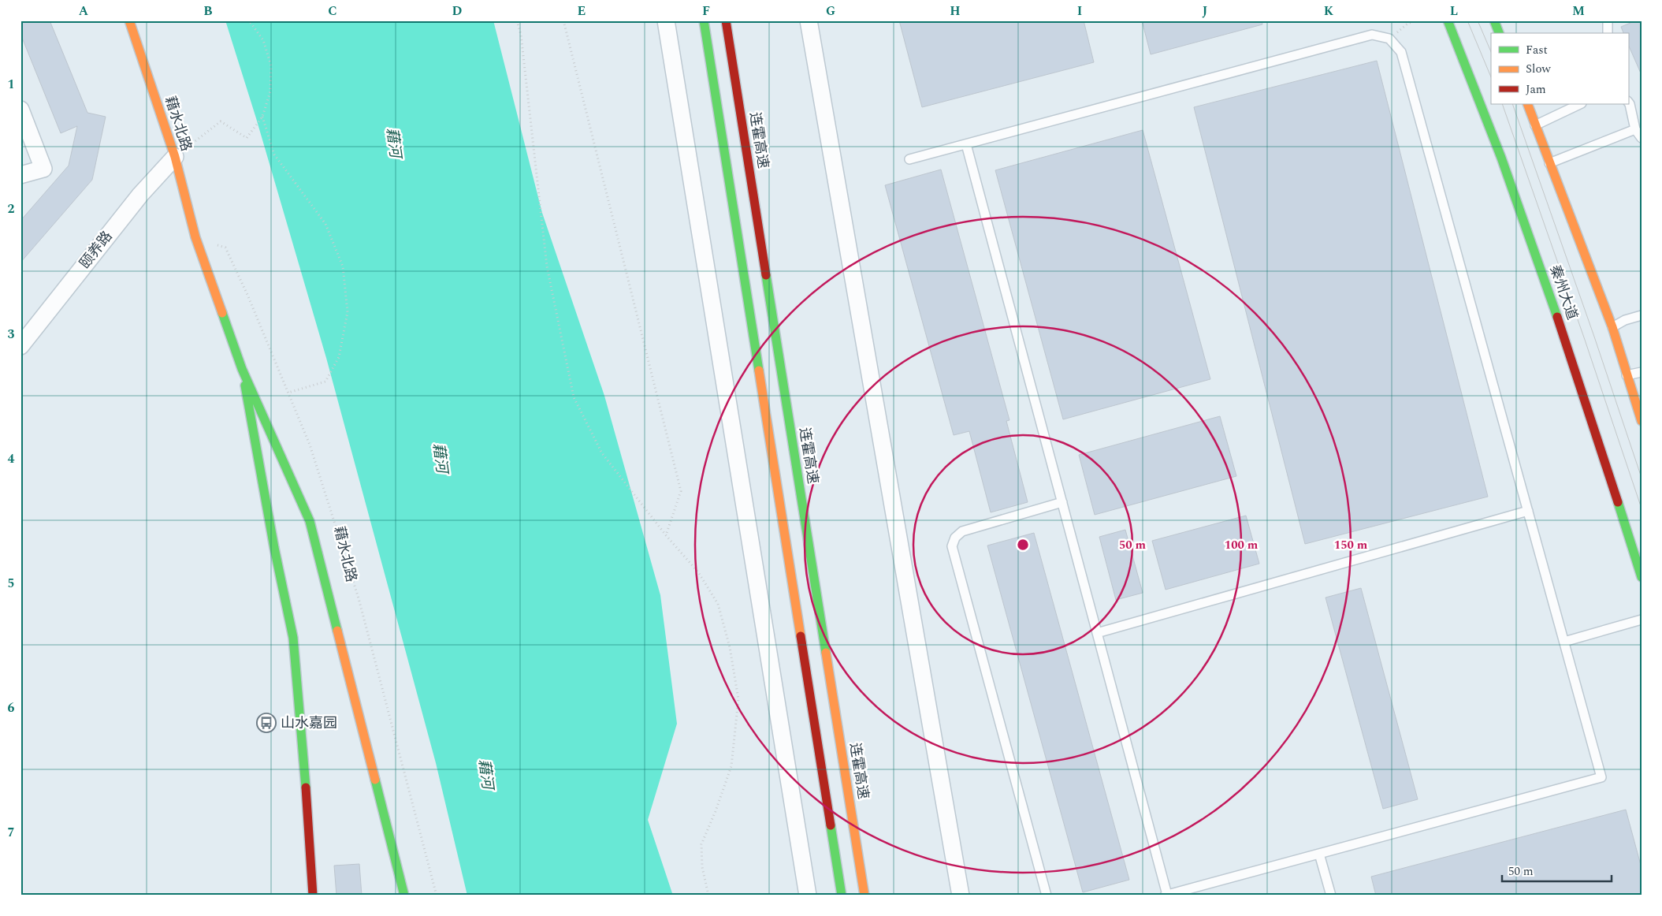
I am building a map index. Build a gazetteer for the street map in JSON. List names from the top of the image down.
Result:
{
  "streets": {
    "main road": ["藉水北路", "连霍高速", "秦州大道"],
    "street": ["颐养路"]
  },
  "crossings": [
    ["藉水北路", "颐养路"]
  ],
  "water": ["藉河"],
  "places": {
    "bus stop": ["山水嘉园"]
  },
  "legend": ["Fast", "Slow", "Jam"],
  "scale_bar": "50 m",
  "grid": {
    "columns": [
      "A",
      "B",
      "C",
      "D",
      "E",
      "F",
      "G",
      "H",
      "I",
      "J",
      "K",
      "L",
      "M"
    ],
    "rows": [
      "1",
      "2",
      "3",
      "4",
      "5",
      "6",
      "7"
    ]
  },
  "rings": ["50 m", "100 m", "150 m"]
}
